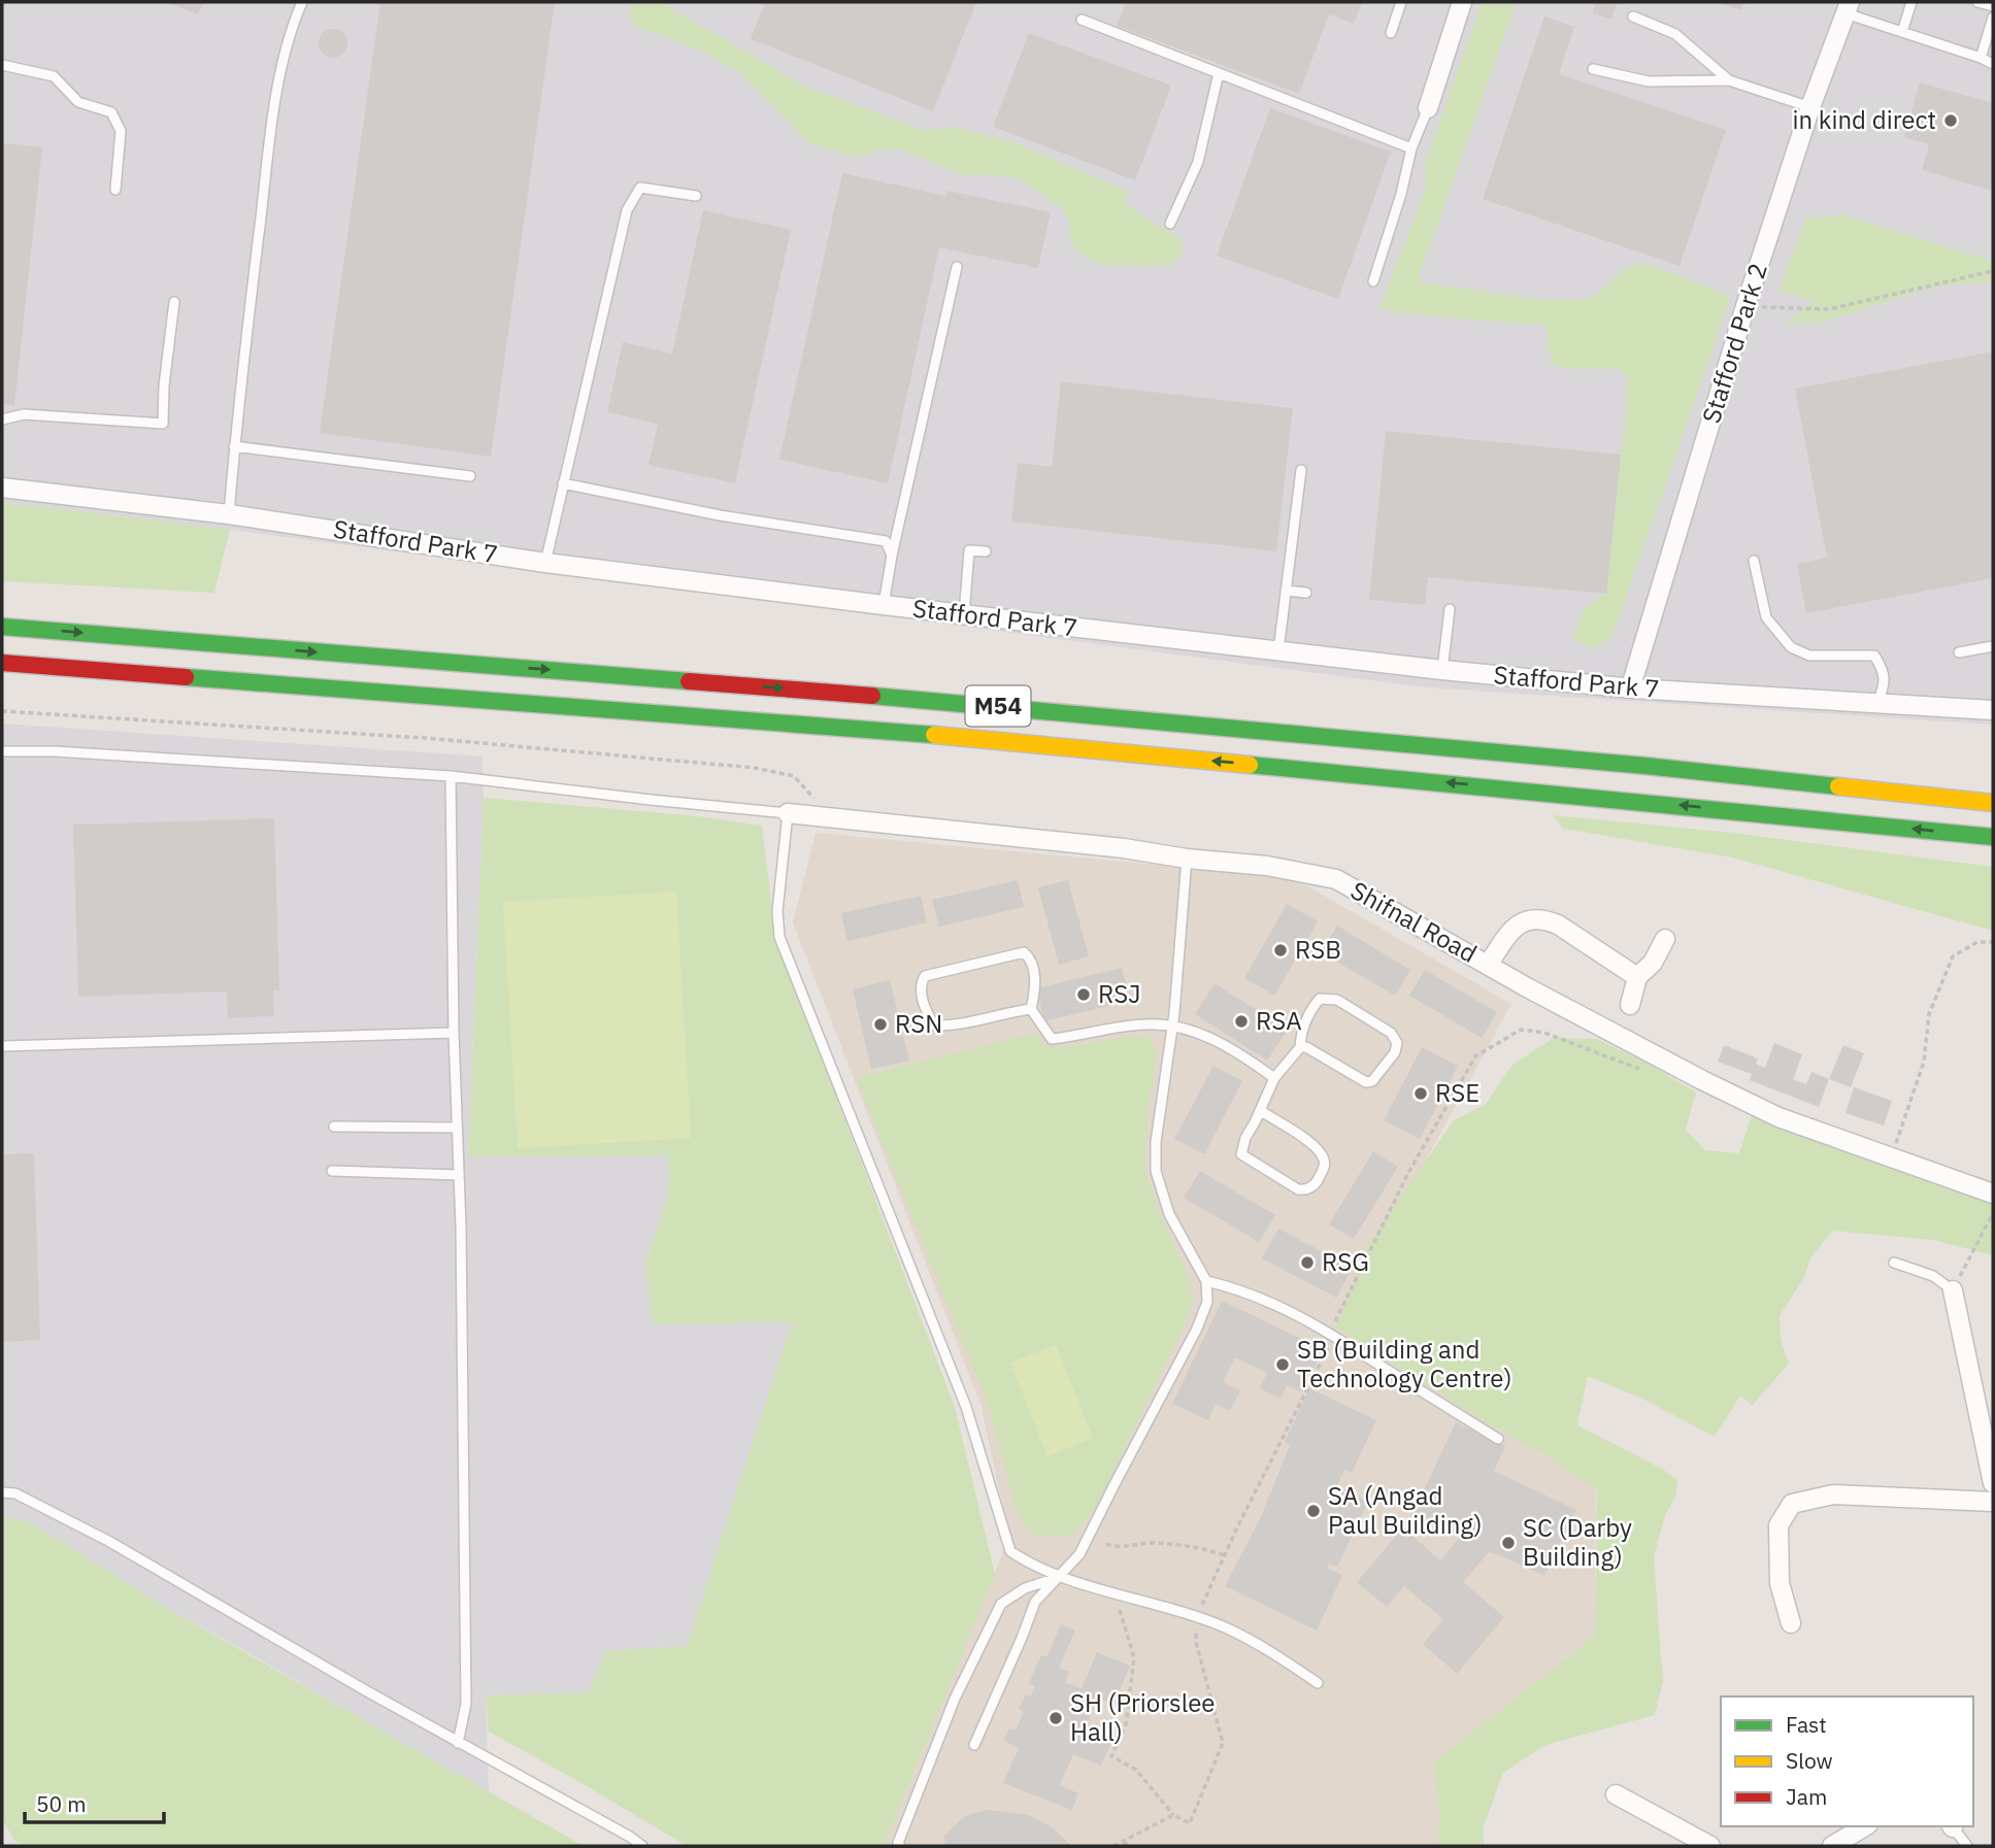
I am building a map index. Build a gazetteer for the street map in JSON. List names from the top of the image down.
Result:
{
  "streets": {
    "highway": ["M54"],
    "street": ["Stafford Park 2", "Stafford Park 7", "Shifnal Road"]
  },
  "crossings": [
    ["Stafford Park 2", "Stafford Park 7"]
  ],
  "places": [
    "in kind direct",
    "RSB",
    "RSJ",
    "RSA",
    "RSN",
    "RSE",
    "RSG",
    "SB (Building and Technology Centre)",
    "SA (Angad Paul Building)",
    "SC (Darby Building)",
    "SH (Priorslee Hall)"
  ],
  "legend": ["Fast", "Slow", "Jam"],
  "scale_bar": "50 m"
}
